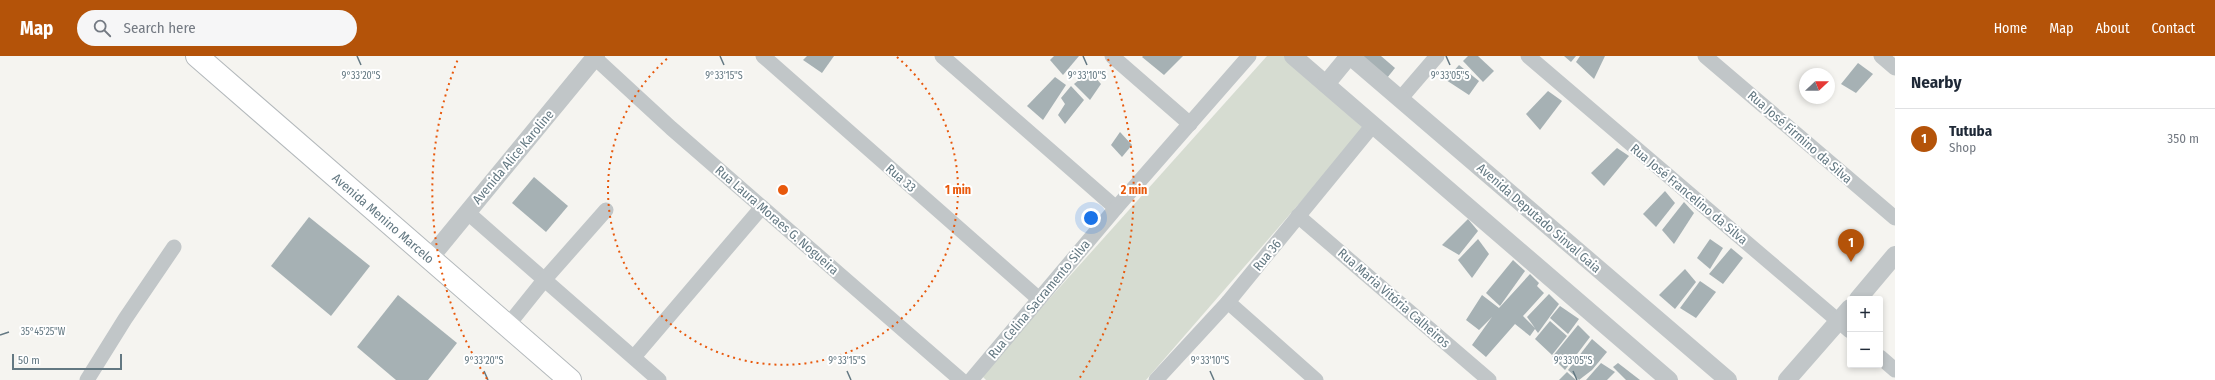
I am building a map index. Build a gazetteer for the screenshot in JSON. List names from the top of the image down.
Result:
{
  "streets": {
    "main road": ["Avenida Menino Marcelo"],
    "street": [
      "Rua José Firmino da Silva",
      "Avenida Alice Karoline",
      "Rua 33",
      "Rua José Francelino da Silva",
      "Avenida Deputado Sinval Gaia",
      "Rua Laura Moraes G. Nogueira",
      "Rua 36",
      "Rua Maria Vitória Calheiros",
      "Rua Celina Sacramento Silva"
    ]
  },
  "crossings": [
    ["Avenida Alice Karoline", "Avenida Menino Marcelo"],
    ["Avenida Alice Karoline", "Rua Laura Moraes G. Nogueira"],
    ["Rua 33", "Rua Celina Sacramento Silva"],
    ["Rua 36", "Rua Maria Vitória Calheiros"]
  ],
  "scale_bar": "50 m",
  "north": "right",
  "page": {
    "header": "Map",
    "search": "Search here",
    "nav": [
      "Home",
      "Map",
      "About",
      "Contact"
    ],
    "heading": "Nearby",
    "list": [
      {
        "mark": "1",
        "name": "Tutuba",
        "note": "Shop",
        "value": "350 m"
      }
    ],
    "pins": "1",
    "map_buttons": ["+", "−"],
    "scale": "50 m"
  },
  "coordinates": [
    "9°33'20\"S",
    "9°33'15\"S",
    "9°33'10\"S",
    "9°33'05\"S",
    "35°45'25\"W"
  ],
  "rings": ["1 min", "2 min"]
}
